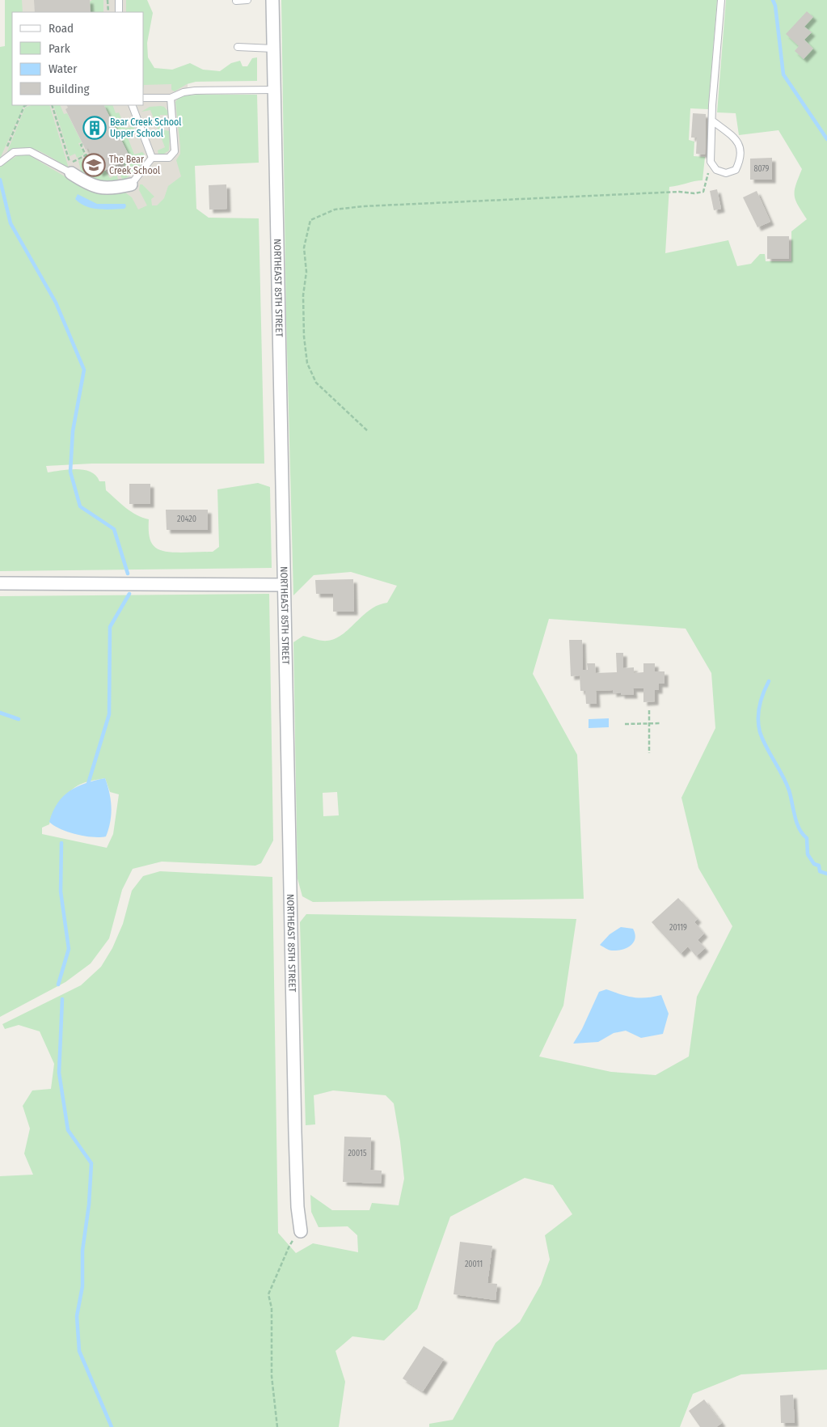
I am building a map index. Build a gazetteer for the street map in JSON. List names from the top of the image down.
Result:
{
  "streets": {
    "street": ["NORTHEAST 85TH STREET"]
  },
  "places": {
    "building": ["Bear Creek School Upper School"],
    "school or university": ["The Bear Creek School"]
  },
  "house_numbers": [
    "8079",
    "20420",
    "20119",
    "20015",
    "20011"
  ],
  "legend": [
    "Road",
    "Park",
    "Water",
    "Building"
  ]
}
